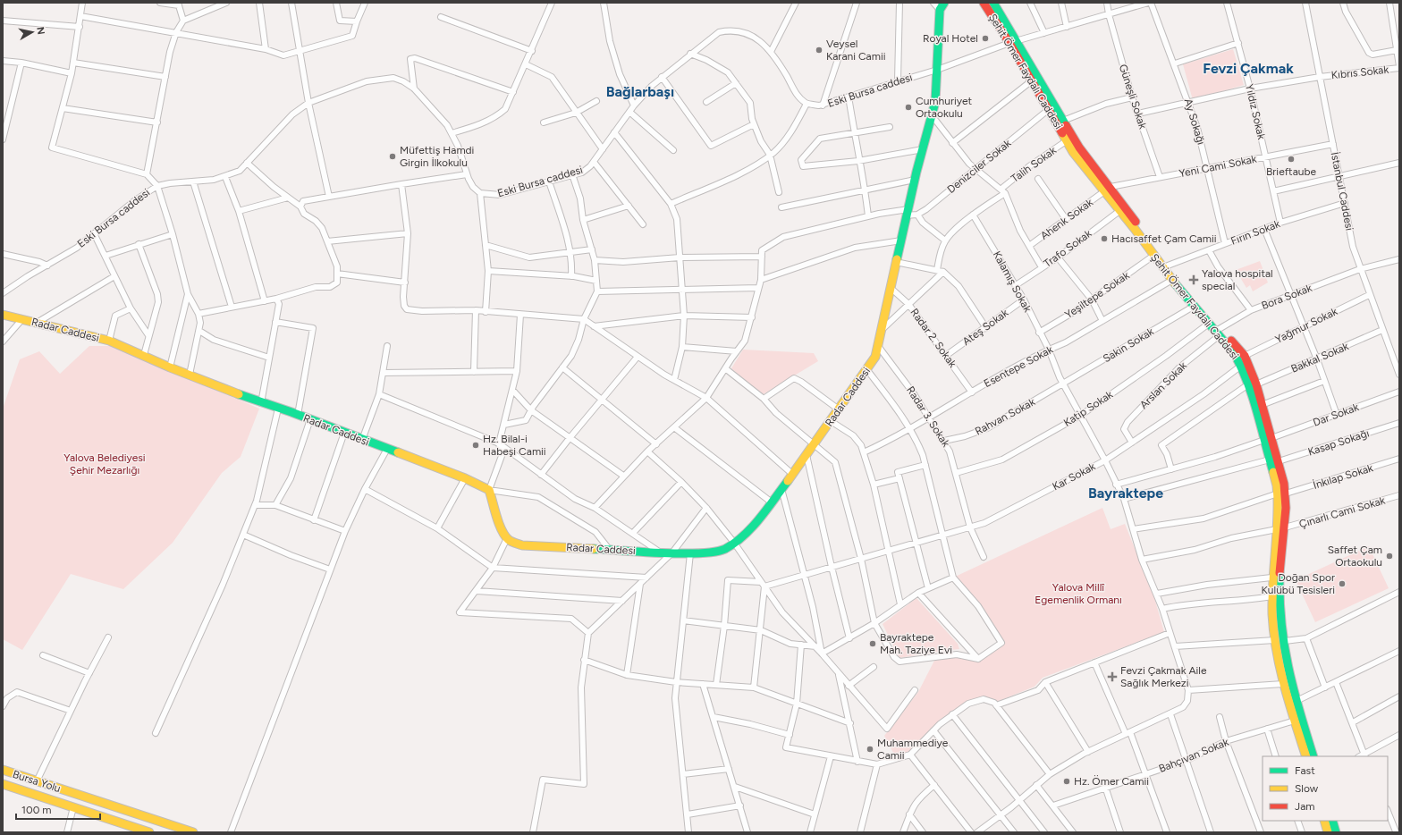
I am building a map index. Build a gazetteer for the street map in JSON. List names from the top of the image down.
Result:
{
  "streets": {
    "main road": ["Şehit Ömer Faydalı Caddesi", "Radar Caddesi", "Bursa Yolu"],
    "street": [
      "Kıbrıs Sokak",
      "Eski Bursa caddesi",
      "Güneşli Sokak",
      "Yıldız Sokak",
      "Ay Sokağı",
      "Talih Sokak",
      "Denizciler Sokak",
      "Yeni Cami Sokak",
      "İstanbul Caddesi",
      "Ahenk Sokak",
      "Fırın Sokak",
      "Trafo Sokak",
      "Kalamış Sokak",
      "Yeşiltepe Sokak",
      "Bora Sokak",
      "Yağmur Sokak",
      "Ateş Sokak",
      "Radar 2. Sokak",
      "Sakin Sokak",
      "Bakkal Sokak",
      "Esentepe Sokak",
      "Arslan Sokak",
      "Katip Sokak",
      "Dar Sokak",
      "Radar 3. Sokak",
      "Rahvan Sokak",
      "Kasap Sokağı",
      "Kar Sokak",
      "İnkılap Sokak",
      "Çınarlı Cami Sokak",
      "Bahçıvan Sokak"
    ]
  },
  "crossings": [
    ["Şehit Ömer Faydalı Caddesi", "Eski Bursa caddesi"],
    ["Şehit Ömer Faydalı Caddesi", "Talih Sokak"],
    ["Şehit Ömer Faydalı Caddesi", "Denizciler Sokak"],
    ["Şehit Ömer Faydalı Caddesi", "Yeni Cami Sokak"],
    ["Şehit Ömer Faydalı Caddesi", "Ahenk Sokak"],
    ["Şehit Ömer Faydalı Caddesi", "Fırın Sokak"],
    ["Şehit Ömer Faydalı Caddesi", "Trafo Sokak"],
    ["Şehit Ömer Faydalı Caddesi", "Yeşiltepe Sokak"],
    ["Şehit Ömer Faydalı Caddesi", "Bora Sokak"],
    ["Şehit Ömer Faydalı Caddesi", "Yağmur Sokak"],
    ["Şehit Ömer Faydalı Caddesi", "Sakin Sokak"],
    ["Şehit Ömer Faydalı Caddesi", "Bakkal Sokak"],
    ["Şehit Ömer Faydalı Caddesi", "Esentepe Sokak"],
    ["Şehit Ömer Faydalı Caddesi", "Arslan Sokak"],
    ["Şehit Ömer Faydalı Caddesi", "Katip Sokak"],
    ["Şehit Ömer Faydalı Caddesi", "Dar Sokak"],
    ["Şehit Ömer Faydalı Caddesi", "Kasap Sokağı"],
    ["Şehit Ömer Faydalı Caddesi", "Kar Sokak"],
    ["Şehit Ömer Faydalı Caddesi", "İnkılap Sokak"],
    ["Şehit Ömer Faydalı Caddesi", "Çınarlı Cami Sokak"],
    ["Şehit Ömer Faydalı Caddesi", "Bahçıvan Sokak"],
    ["Kıbrıs Sokak", "Güneşli Sokak"],
    ["Kıbrıs Sokak", "Yıldız Sokak"],
    ["Kıbrıs Sokak", "Ay Sokağı"],
    ["Kıbrıs Sokak", "İstanbul Caddesi"],
    ["Eski Bursa caddesi", "Güneşli Sokak"],
    ["Eski Bursa caddesi", "Ay Sokağı"],
    ["Eski Bursa caddesi", "Radar Caddesi"],
    ["Güneşli Sokak", "Yeni Cami Sokak"],
    ["Yıldız Sokak", "Yeni Cami Sokak"],
    ["Yıldız Sokak", "Fırın Sokak"],
    ["Ay Sokağı", "Yeni Cami Sokak"],
    ["Ay Sokağı", "Fırın Sokak"],
    ["Talih Sokak", "Kalamış Sokak"],
    ["Denizciler Sokak", "Radar Caddesi"],
    ["Yeni Cami Sokak", "İstanbul Caddesi"],
    ["Yeni Cami Sokak", "Ahenk Sokak"],
    ["İstanbul Caddesi", "Fırın Sokak"],
    ["İstanbul Caddesi", "Bora Sokak"],
    ["İstanbul Caddesi", "Yağmur Sokak"],
    ["İstanbul Caddesi", "Bakkal Sokak"],
    ["Trafo Sokak", "Kalamış Sokak"],
    ["Kalamış Sokak", "Yeşiltepe Sokak"],
    ["Kalamış Sokak", "Ateş Sokak"],
    ["Kalamış Sokak", "Sakin Sokak"],
    ["Kalamış Sokak", "Esentepe Sokak"],
    ["Kalamış Sokak", "Katip Sokak"],
    ["Kalamış Sokak", "Dar Sokak"],
    ["Kalamış Sokak", "Rahvan Sokak"],
    ["Kalamış Sokak", "Kar Sokak"],
    ["Kalamış Sokak", "İnkılap Sokak"],
    ["Kalamış Sokak", "Çınarlı Cami Sokak"],
    ["Bora Sokak", "Arslan Sokak"],
    ["Ateş Sokak", "Radar 2. Sokak"],
    ["Radar Caddesi", "Radar 2. Sokak"],
    ["Radar Caddesi", "Radar 3. Sokak"],
    ["Radar 2. Sokak", "Esentepe Sokak"],
    ["Sakin Sokak", "Rahvan Sokak"],
    ["Bakkal Sokak", "Dar Sokak"],
    ["Esentepe Sokak", "Radar 3. Sokak"],
    ["Arslan Sokak", "Kar Sokak"],
    ["Katip Sokak", "Radar 3. Sokak"],
    ["Radar 3. Sokak", "Rahvan Sokak"],
    ["Radar 3. Sokak", "Kar Sokak"]
  ],
  "districts": ["Fevzi Çakmak", "Bağlarbaşı", "Bayraktepe"],
  "parks": ["Yalova Belediyesi Şehir Mezarlığı", "Yalova Millî Egemenlik Ormanı"],
  "places": {
    "other": [
      "Royal Hotel",
      "Veysel Karani Camii",
      "Cumhuriyet Ortaokulu",
      "Müfettiş Hamdi Girgin İlkokulu",
      "Brieftaube",
      "Hacısaffet Çam Camii",
      "Hz. Bilal-i Habeşi Camii",
      "Saffet Çam Ortaokulu",
      "Doğan Spor Kulübü Tesisleri",
      "Bayraktepe Mah. Taziye Evi",
      "Muhammediye Camii",
      "Hz. Ömer Camii"
    ],
    "health": ["Yalova hospital special", "Fevzi Çakmak Aile Sağlık Merkezi"]
  },
  "legend": ["Fast", "Slow", "Jam"],
  "scale_bar": "100 m",
  "north": "right"
}
